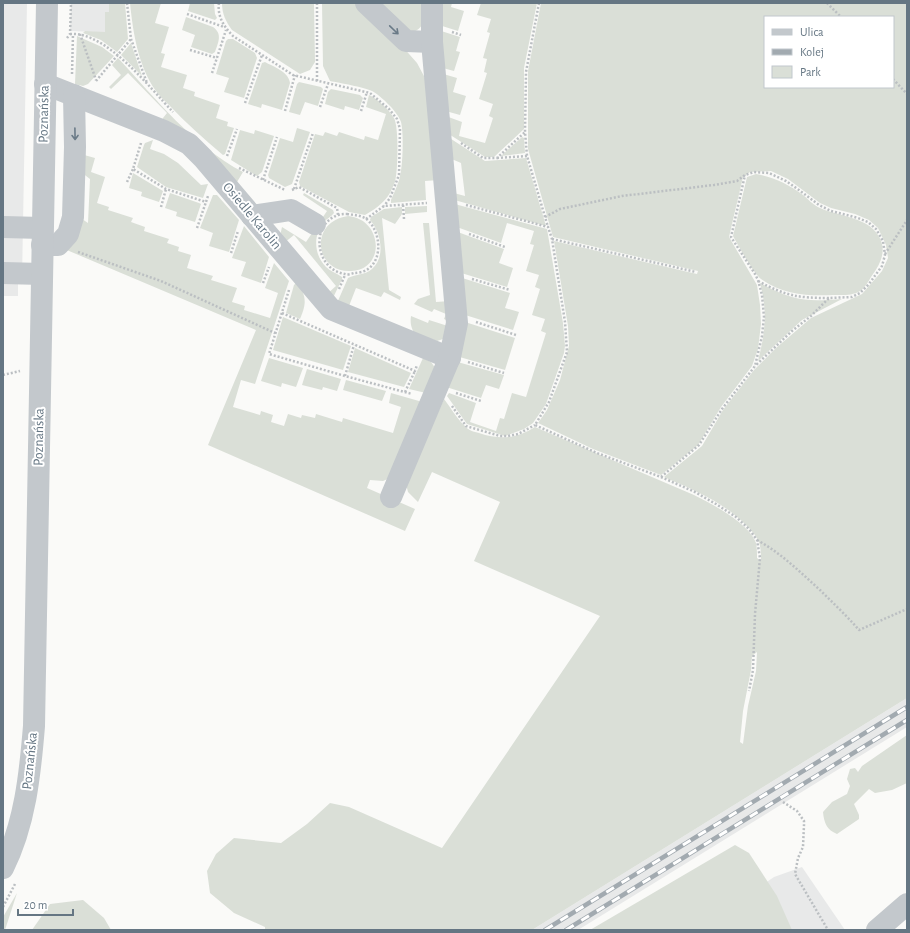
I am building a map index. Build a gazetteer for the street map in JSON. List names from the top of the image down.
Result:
{
  "streets": {
    "street": ["Poznańska", "Osiedle Karolin"]
  },
  "crossings": [
    ["Poznańska", "Osiedle Karolin"]
  ],
  "legend": ["Ulica", "Kolej", "Park"],
  "scale_bar": "20 m"
}
